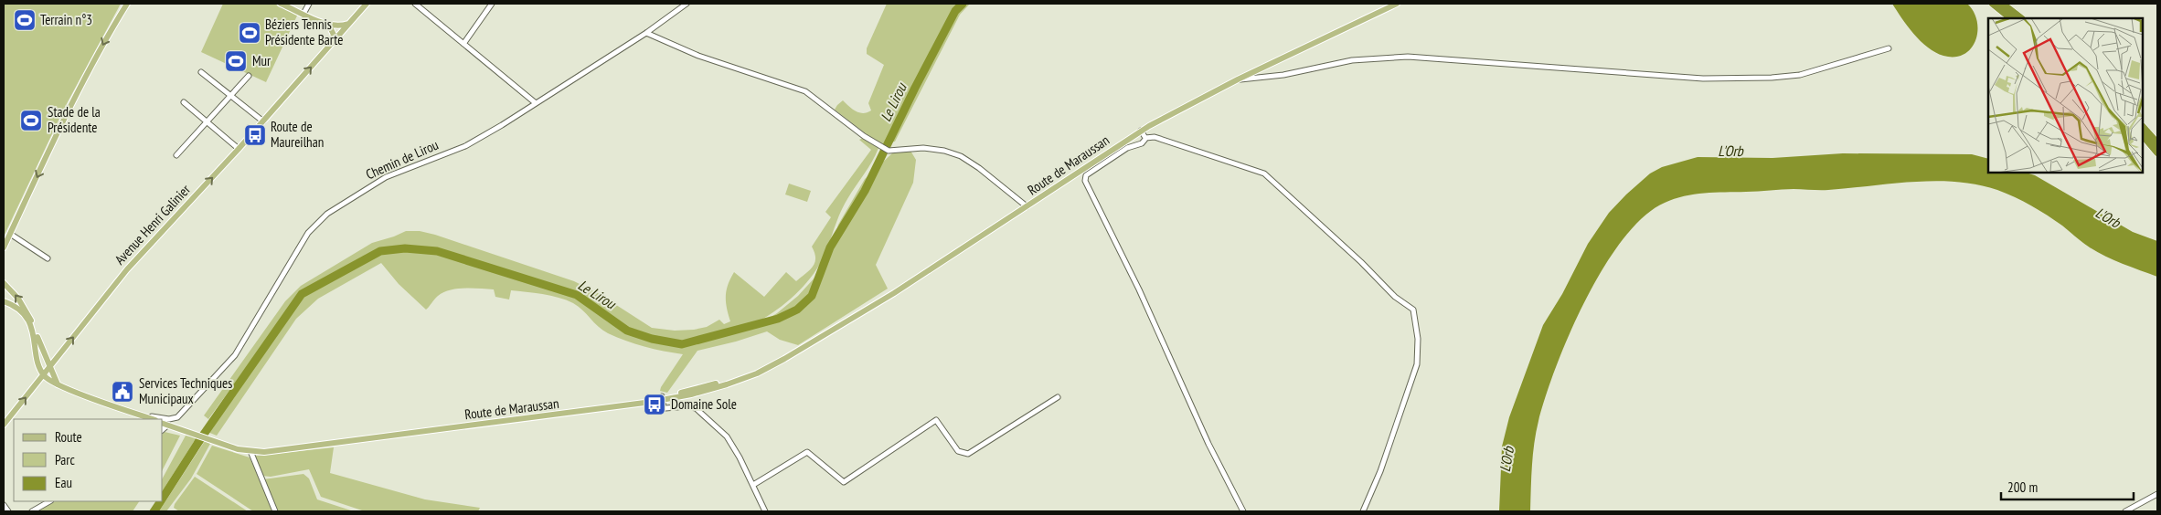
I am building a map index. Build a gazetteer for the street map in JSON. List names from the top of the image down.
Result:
{
  "streets": {
    "main road": ["Route de Maraussan", "Avenue Henri Galinier"],
    "street": ["Chemin de Lirou"]
  },
  "one_way": ["Avenue Henri Galinier"],
  "water": ["Le Lirou", "L'Orb"],
  "places": {
    "sports": [
      "Terrain n°3",
      "Béziers Tennis Présidente Barte",
      "Mur",
      "Stade de la Présidente"
    ],
    "bus stop": ["Route de Maureilhan", "Domaine Sole"],
    "public building": ["Services Techniques Municipaux"]
  },
  "legend": ["Route", "Parc", "Eau"],
  "scale_bar": "200 m"
}
